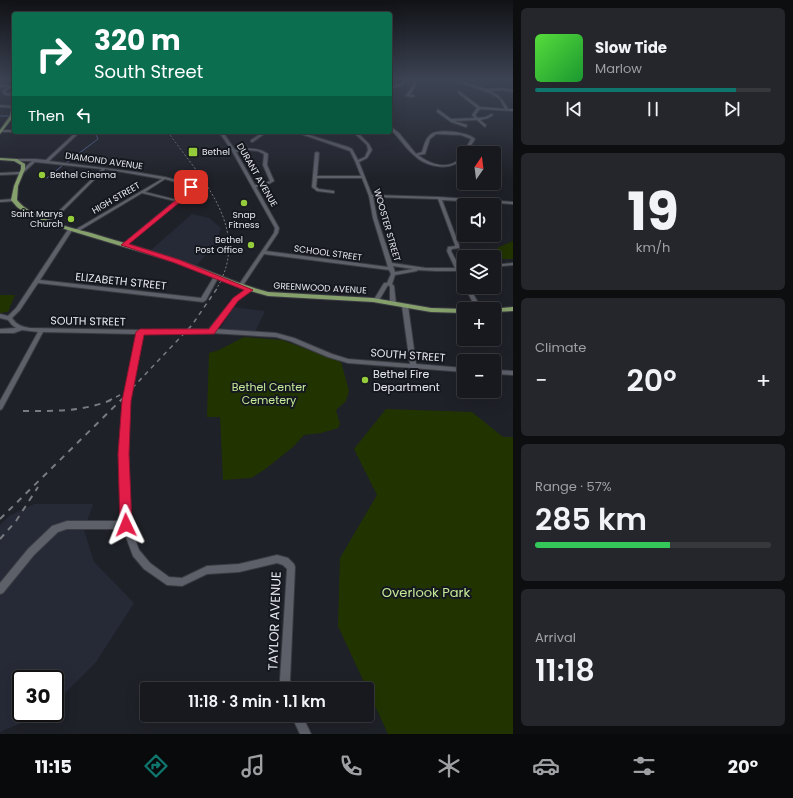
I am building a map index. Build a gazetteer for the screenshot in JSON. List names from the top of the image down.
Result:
{
  "streets": {
    "main road": ["GREENWOOD AVENUE"],
    "street": [
      "DIAMOND AVENUE",
      "DURANT AVENUE",
      "HIGH STREET",
      "WOOSTER STREET",
      "SCHOOL STREET",
      "ELIZABETH STREET",
      "SOUTH STREET",
      "TAYLOR AVENUE"
    ]
  },
  "crossings": [
    ["DIAMOND AVENUE", "HIGH STREET"],
    ["DURANT AVENUE", "SCHOOL STREET"],
    ["HIGH STREET", "GREENWOOD AVENUE"],
    ["WOOSTER STREET", "SCHOOL STREET"],
    ["ELIZABETH STREET", "GREENWOOD AVENUE"],
    ["SOUTH STREET", "TAYLOR AVENUE"]
  ],
  "parks": ["Bethel Center Cemetery", "Overlook Park"],
  "places": {
    "transit": ["Bethel"],
    "other": [
      "Bethel Cinema",
      "Snap Fitness",
      "Saint Marys Church",
      "Bethel Post Office",
      "Bethel Fire Department"
    ]
  },
  "north": "top",
  "page": {
    "turn": ["320 m", "South Street"],
    "song": ["Slow Tide", "Marlow"],
    "then": "Then",
    "map_buttons": ["+", "−"],
    "tile": [
      ["19", "km/h"],
      "Climate",
      ["Range · 57%", "285 km"],
      ["Arrival", "11:18"]
    ],
    "heat": ["−", "20°", "+"],
    "limit": "30",
    "trip": "11:18 · 3 min · 1.1 km",
    "tabs": ["11:15", "20°"]
  }
}
